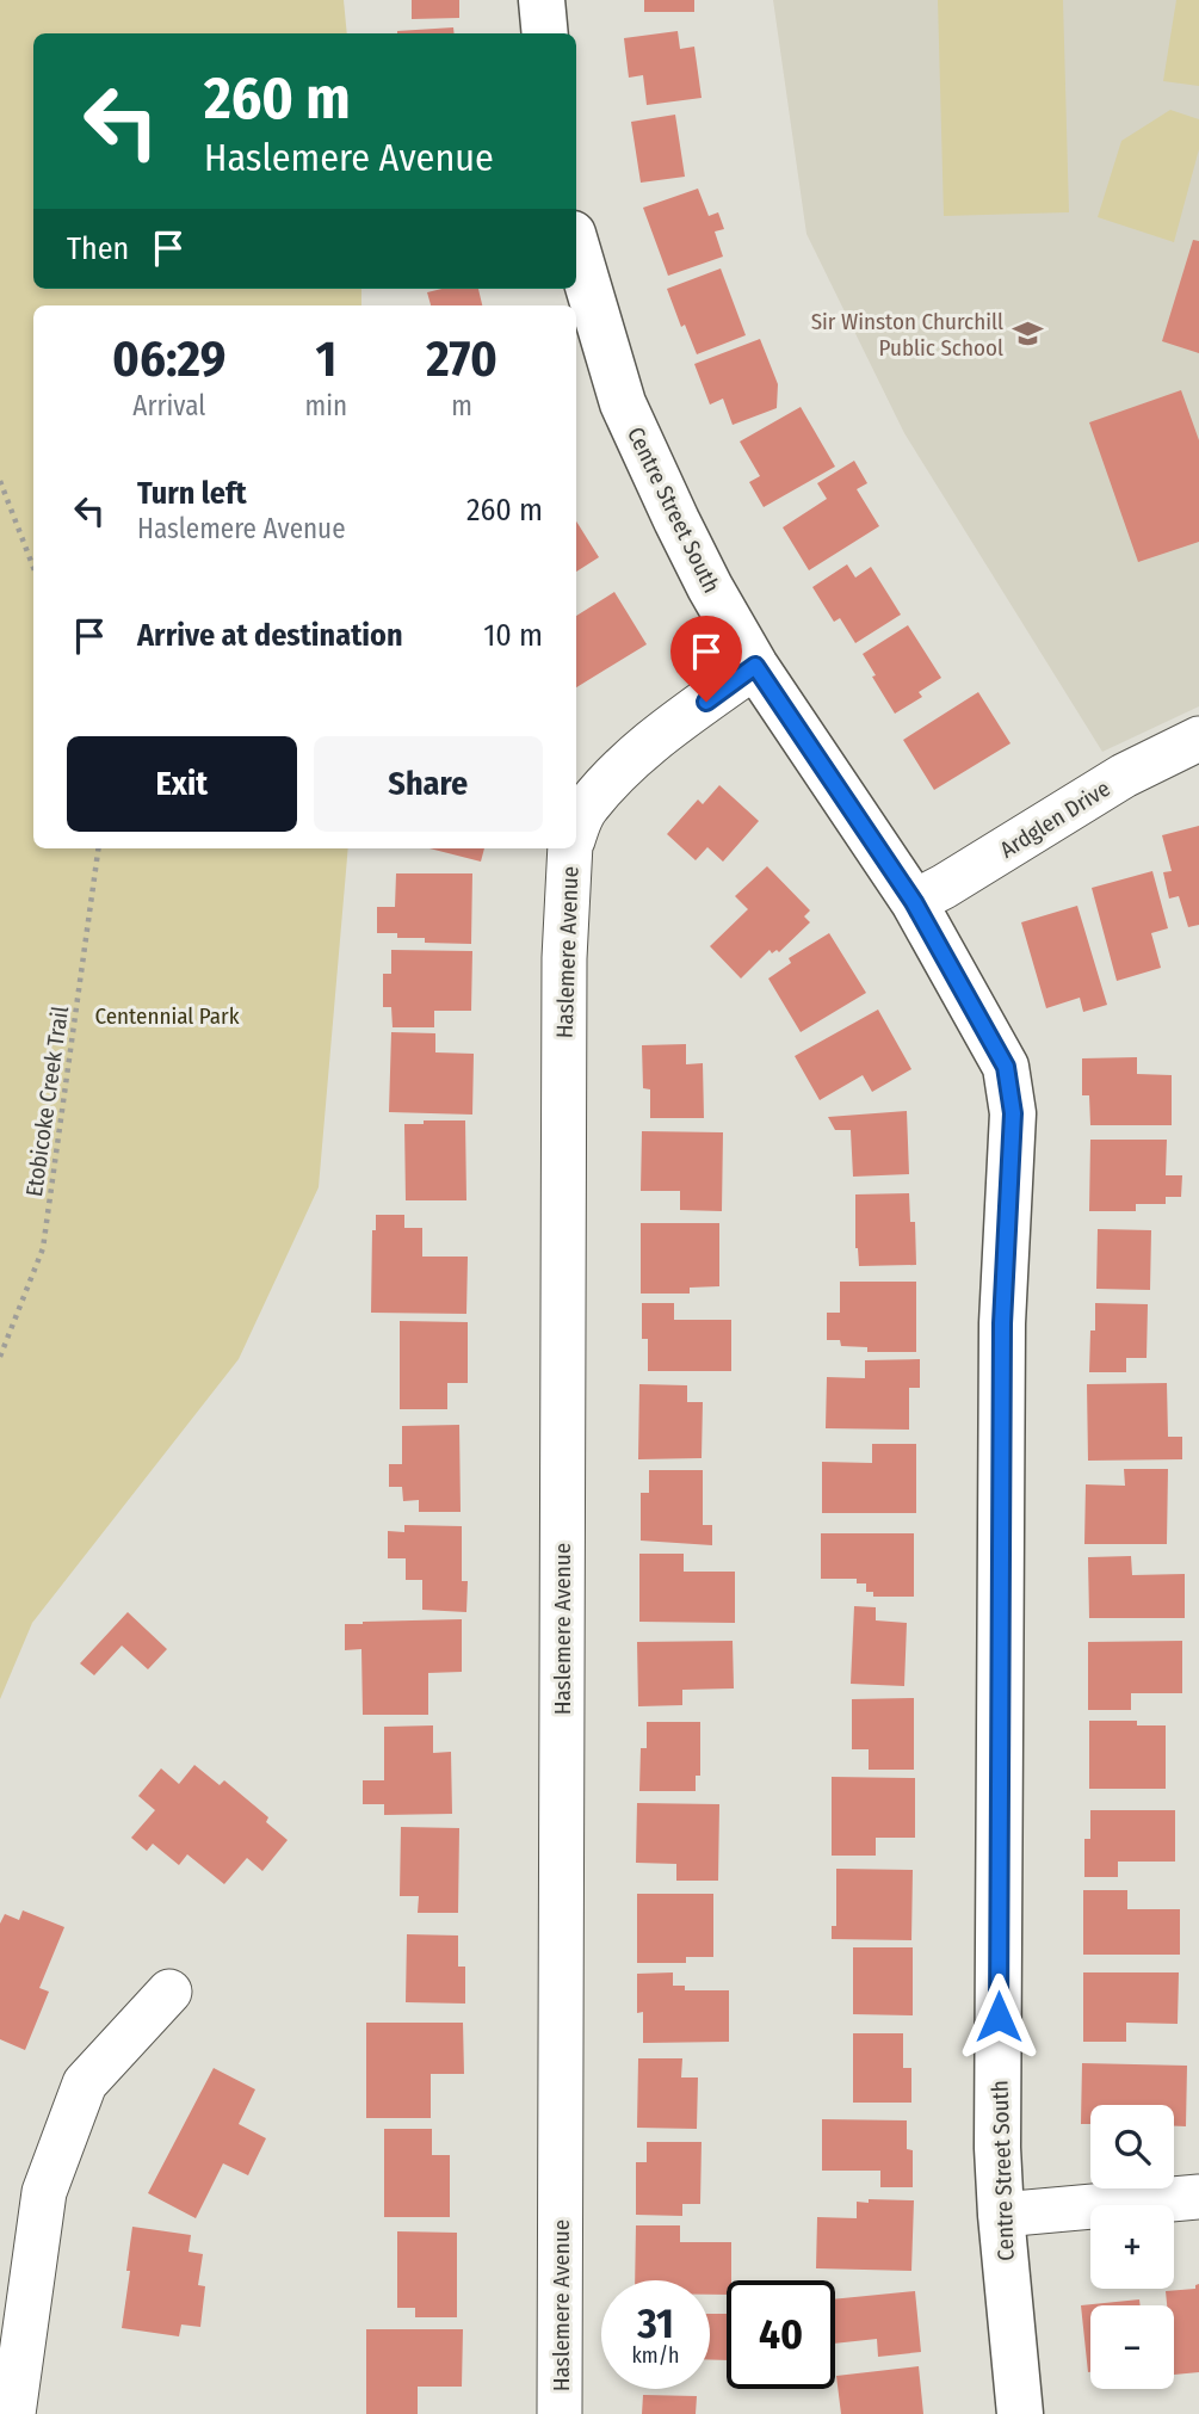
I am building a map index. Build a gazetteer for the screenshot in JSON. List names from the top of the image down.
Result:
{
  "streets": {
    "street": ["Centre Street South", "Ardglen Drive", "Haslemere Avenue"],
    "path": ["Etobicoke Creek Trail"]
  },
  "crossings": [
    ["Centre Street South", "Ardglen Drive"],
    ["Centre Street South", "Haslemere Avenue"]
  ],
  "parks": ["Centennial Park"],
  "places": {
    "school or university": ["Sir Winston Churchill Public School"]
  },
  "page": {
    "turn": ["260 m", "Haslemere Avenue"],
    "then": "Then",
    "eta": [
      "06:29",
      "Arrival",
      "1",
      "min",
      "270",
      "m"
    ],
    "list": [
      {
        "name": "Turn left",
        "note": "Haslemere Avenue",
        "value": "260 m"
      },
      {
        "name": "Arrive at destination",
        "value": "10 m"
      }
    ],
    "buttons": ["Exit", "Share"],
    "map_buttons": ["+", "−"],
    "speed": "31 km/h",
    "limit": "40"
  }
}
